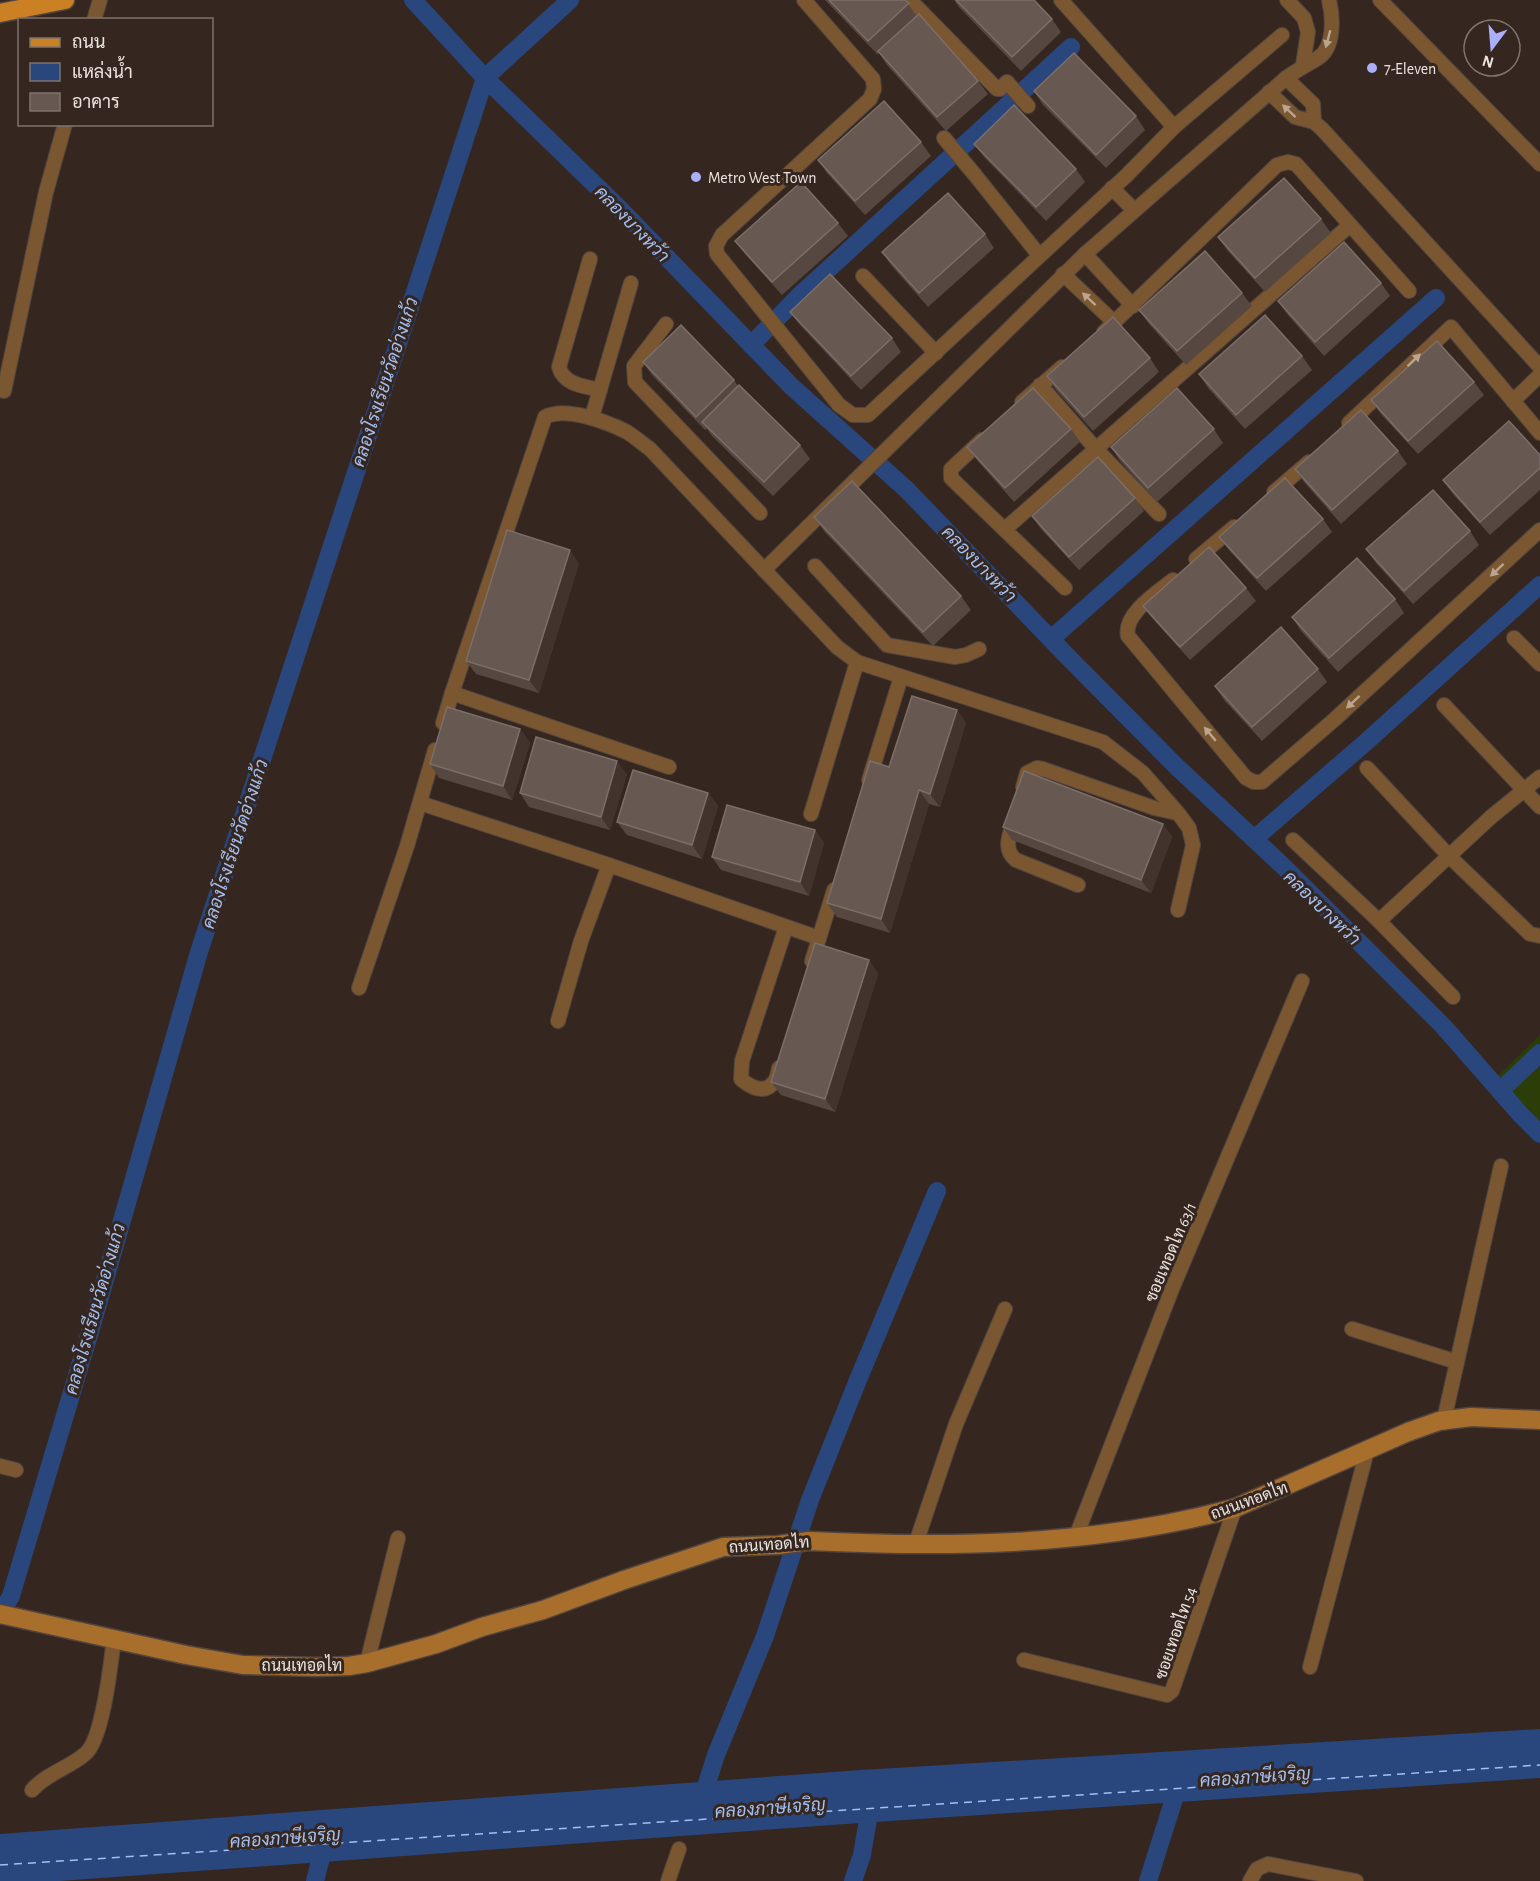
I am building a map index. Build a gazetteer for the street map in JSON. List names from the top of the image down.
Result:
{
  "streets": {
    "main road": ["ถนนเทอดไท"],
    "street": ["ซอยเทอดไท 63/1", "ซอยเทอดไท 54"]
  },
  "crossings": [
    ["ซอยเทอดไท 63/1", "ถนนเทอดไท"],
    ["ถนนเทอดไท", "ซอยเทอดไท 54"]
  ],
  "water": ["คลองบางหว้า", "คลองโรงเรียนวัดอ่างแก้ว", "คลองภาษีเจริญ"],
  "places": ["7-Eleven", "Metro West Town"],
  "legend": ["ถนน", "แหล่งน้ำ", "อาคาร"],
  "north": "bottom"
}
